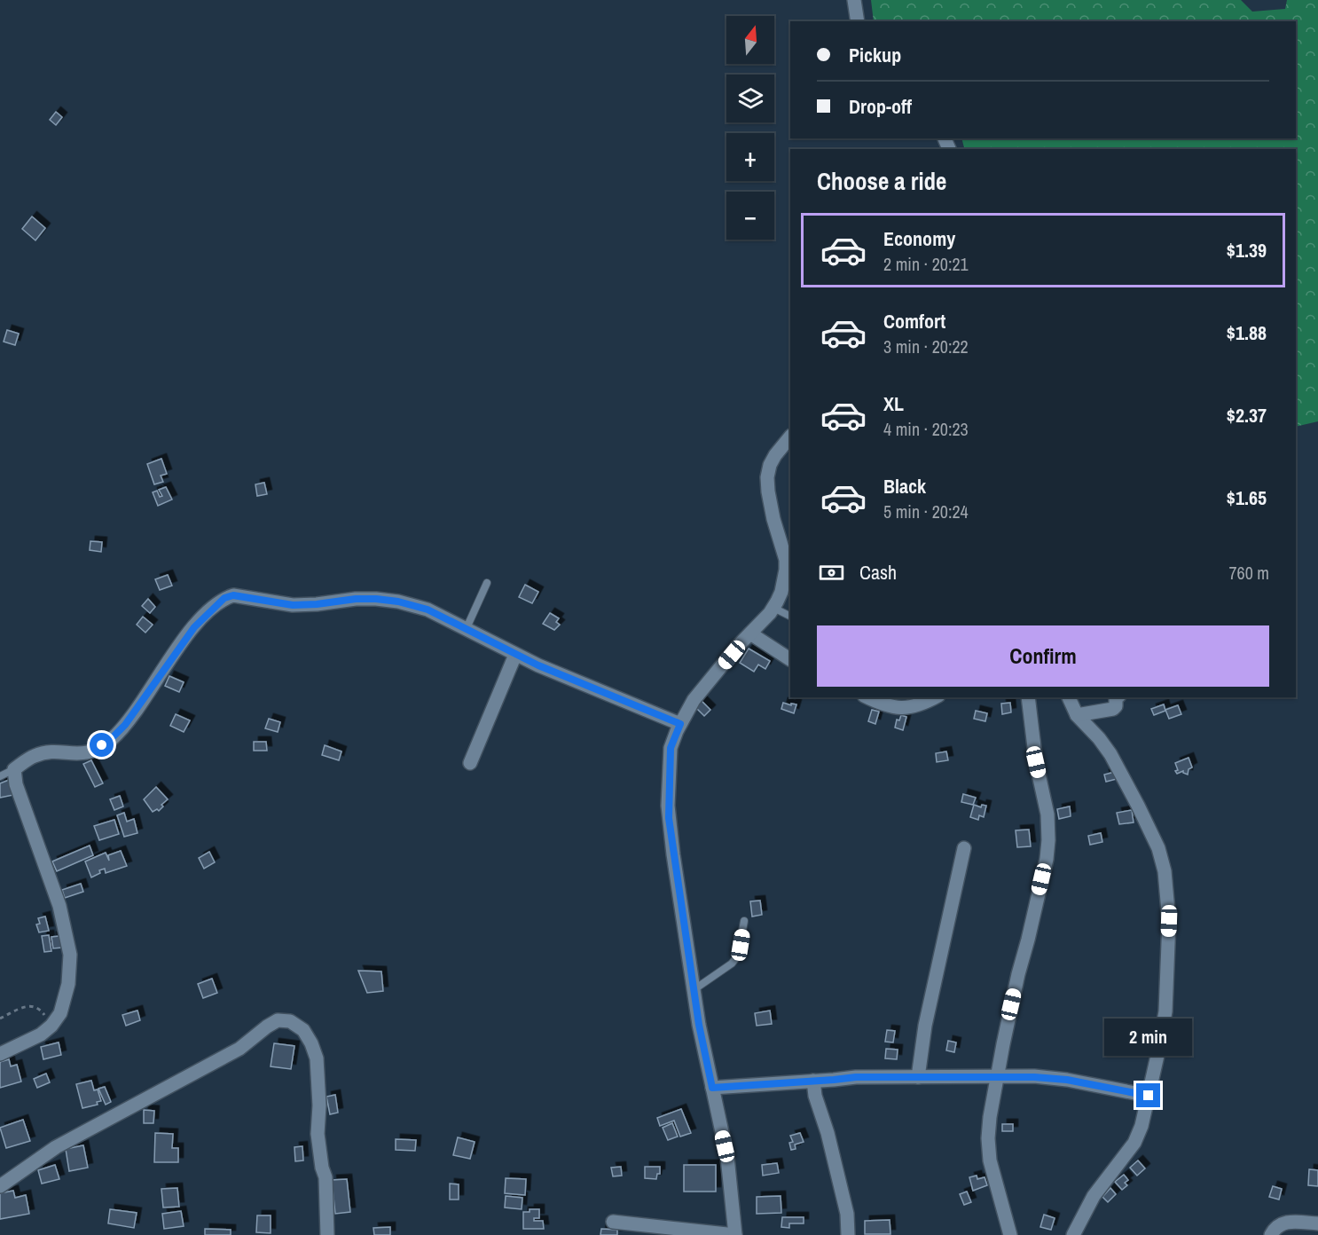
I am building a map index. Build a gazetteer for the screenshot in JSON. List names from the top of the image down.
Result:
{
  "north": "top",
  "page": {
    "map_buttons": ["+", "−"],
    "banner": ["Pickup", "Drop-off"],
    "heading": "Choose a ride",
    "list": [
      {
        "name": "Economy",
        "note": "2 min · 20:21",
        "value": "$1.39"
      },
      {
        "name": "Comfort",
        "note": "3 min · 20:22",
        "value": "$1.88"
      },
      {
        "name": "XL",
        "note": "4 min · 20:23",
        "value": "$2.37"
      },
      {
        "name": "Black",
        "note": "5 min · 20:24",
        "value": "$1.65"
      }
    ],
    "pay": ["Cash", "760 m"],
    "buttons": "Confirm",
    "bubble": "2 min"
  }
}
